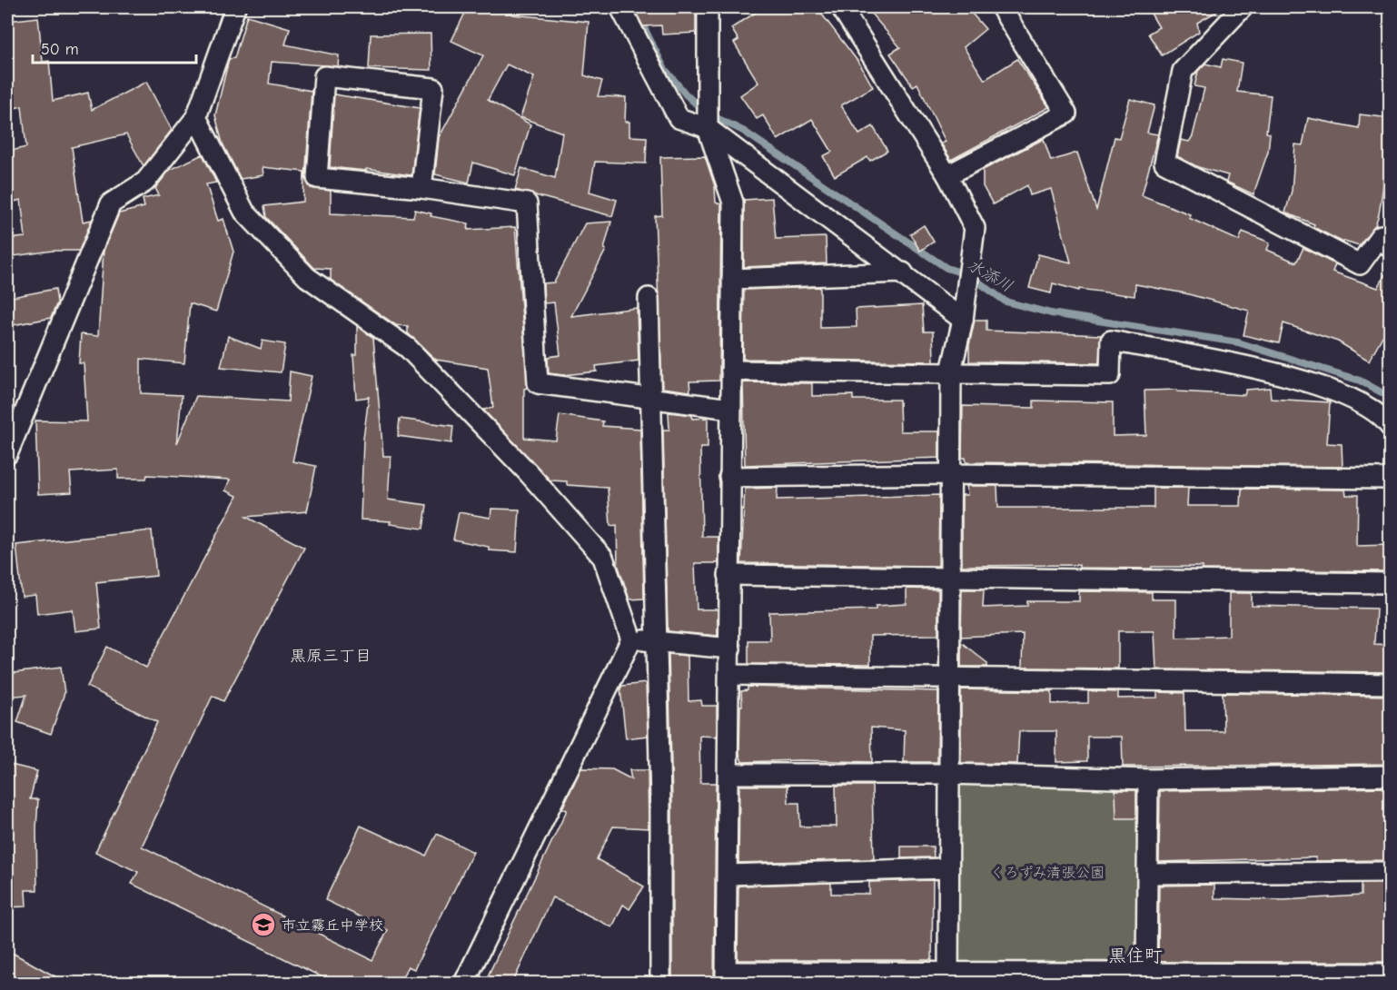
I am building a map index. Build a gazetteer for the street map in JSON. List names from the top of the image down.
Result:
{
  "districts": ["黒原三丁目", "黒住町"],
  "water": ["水添川"],
  "parks": ["くろずみ清張公園"],
  "places": {
    "school or university": ["市立霧丘中学校"]
  },
  "scale_bar": "50 m"
}
